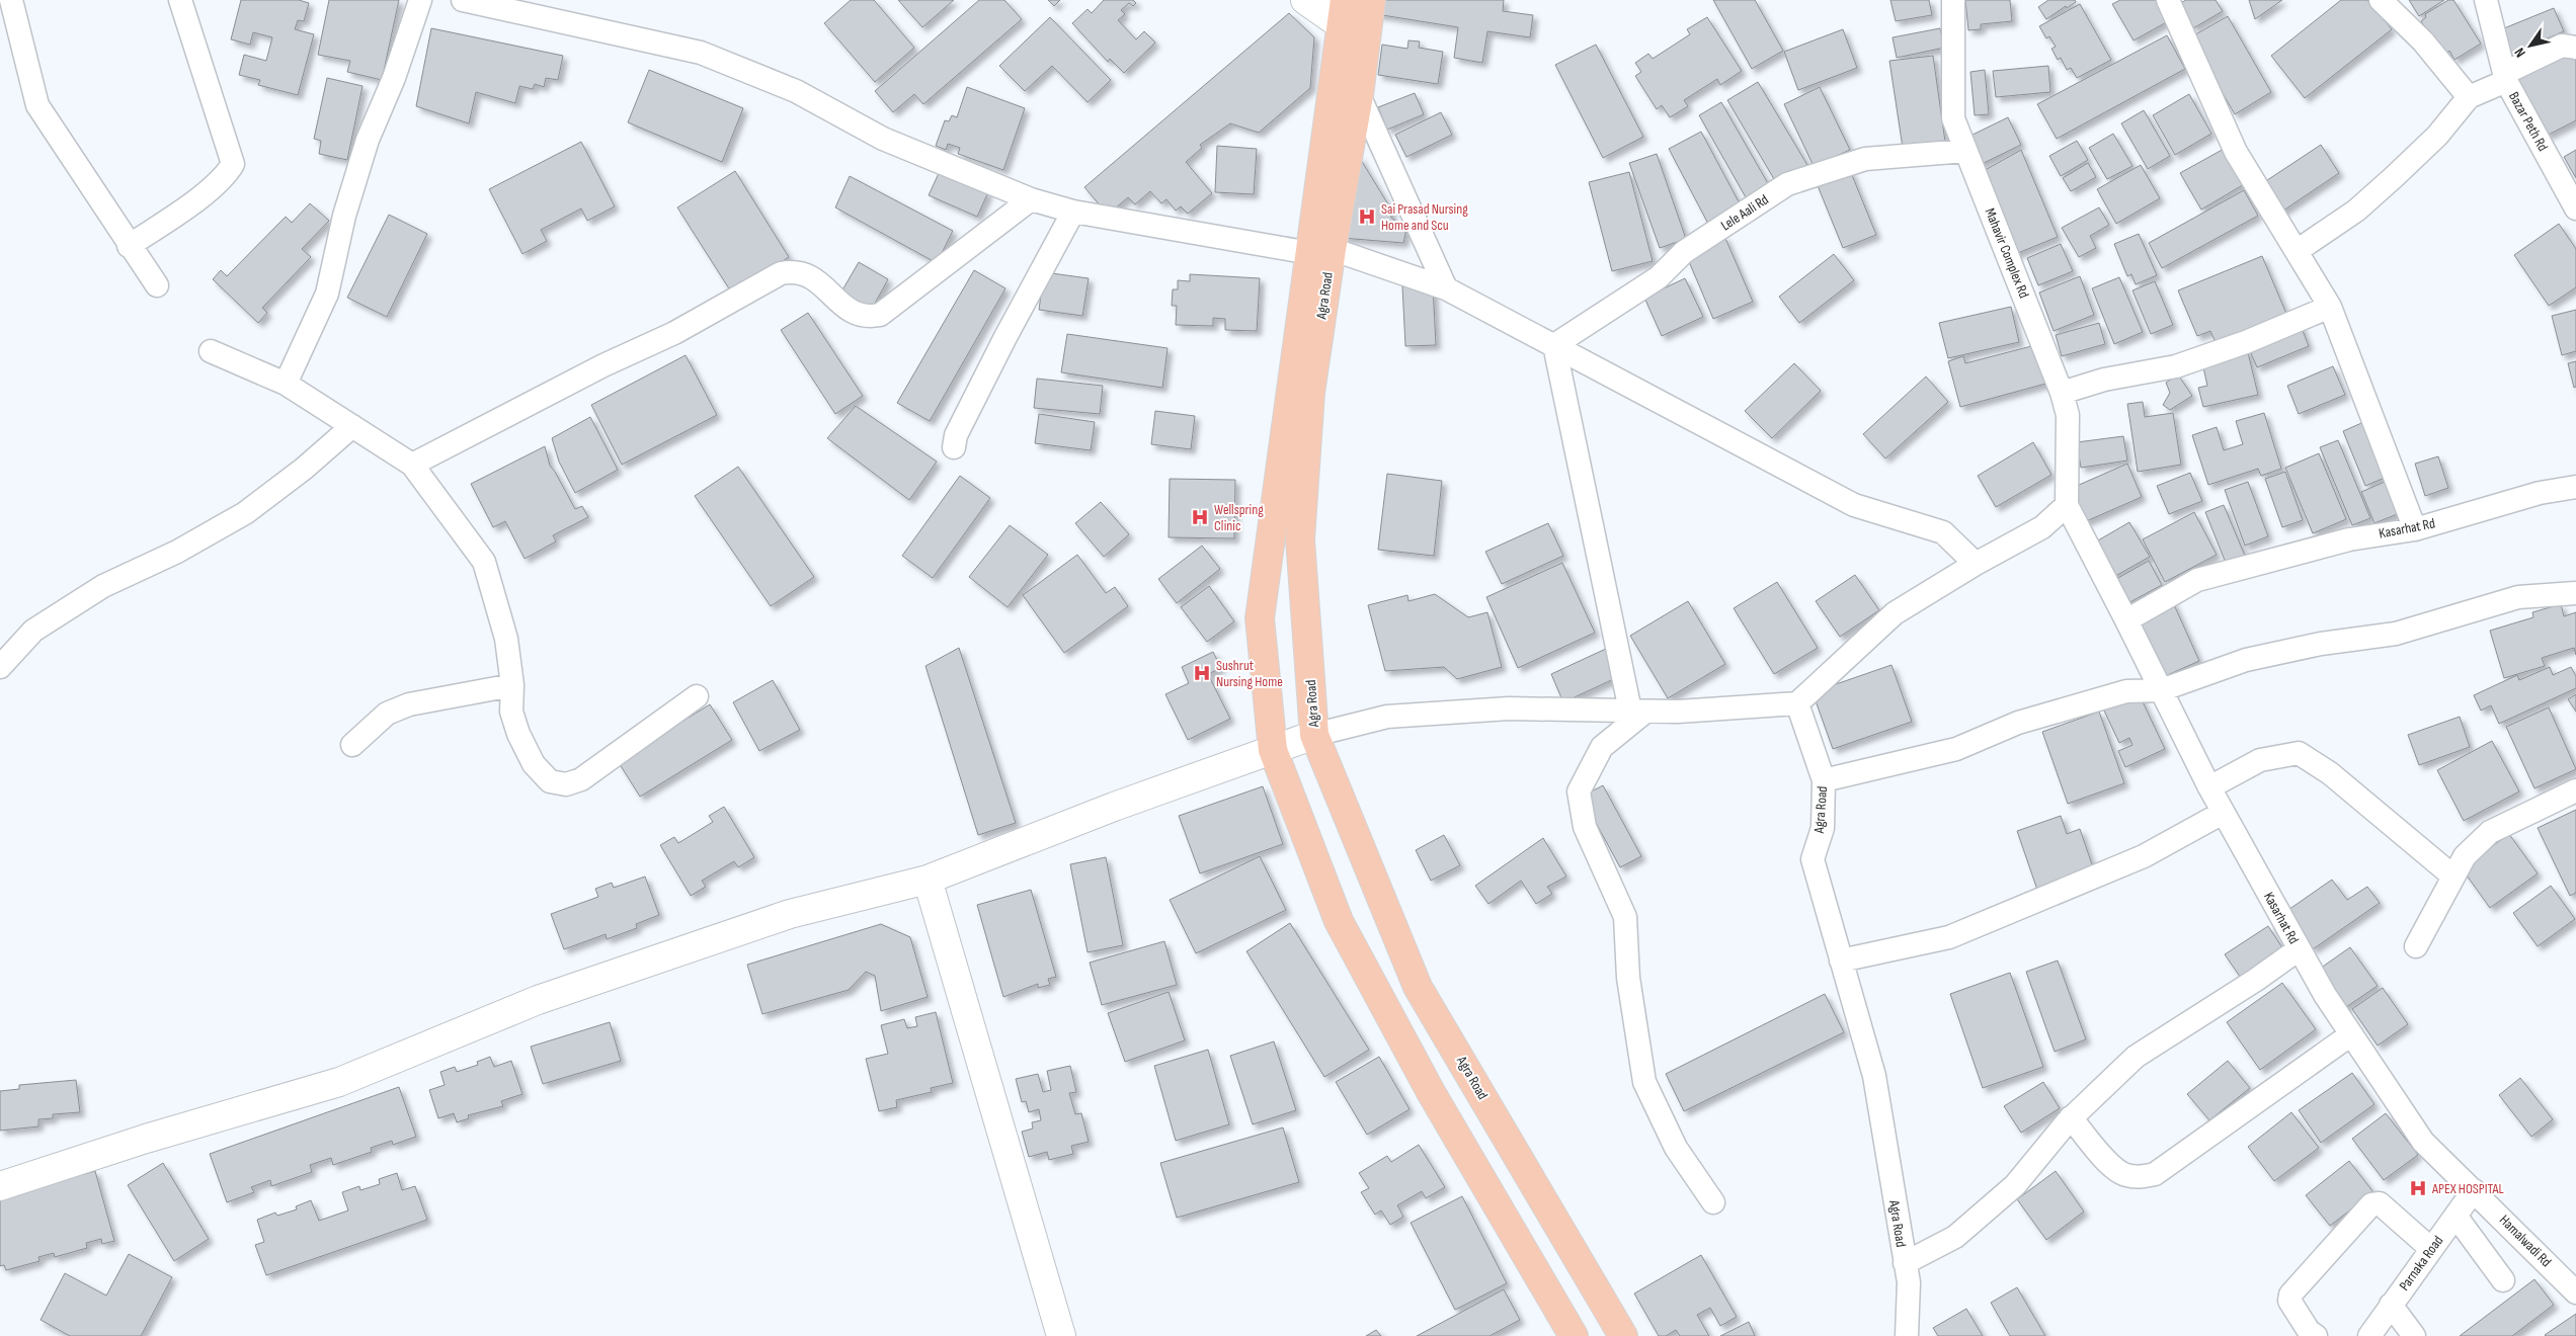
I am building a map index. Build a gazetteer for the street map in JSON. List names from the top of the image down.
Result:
{
  "streets": {
    "main road": ["Agra Road"],
    "street": [
      "Bazar Peth Rd",
      "Lele Aali Rd",
      "Mahavir Complex Rd",
      "Kasarhat Rd",
      "Hamalwadi Rd",
      "Parnaka Road"
    ]
  },
  "crossings": [
    ["Lele Aali Rd", "Mahavir Complex Rd"],
    ["Mahavir Complex Rd", "Kasarhat Rd"],
    ["Kasarhat Rd", "Hamalwadi Rd"],
    ["Kasarhat Rd", "Parnaka Road"],
    ["Hamalwadi Rd", "Parnaka Road"]
  ],
  "places": {
    "hospital": [
      "Sai Prasad Nursing Home and Scu",
      "Wellspring Clinic",
      "Sushrut Nursing Home",
      "APEX HOSPITAL"
    ]
  },
  "north": "bottom left"
}
